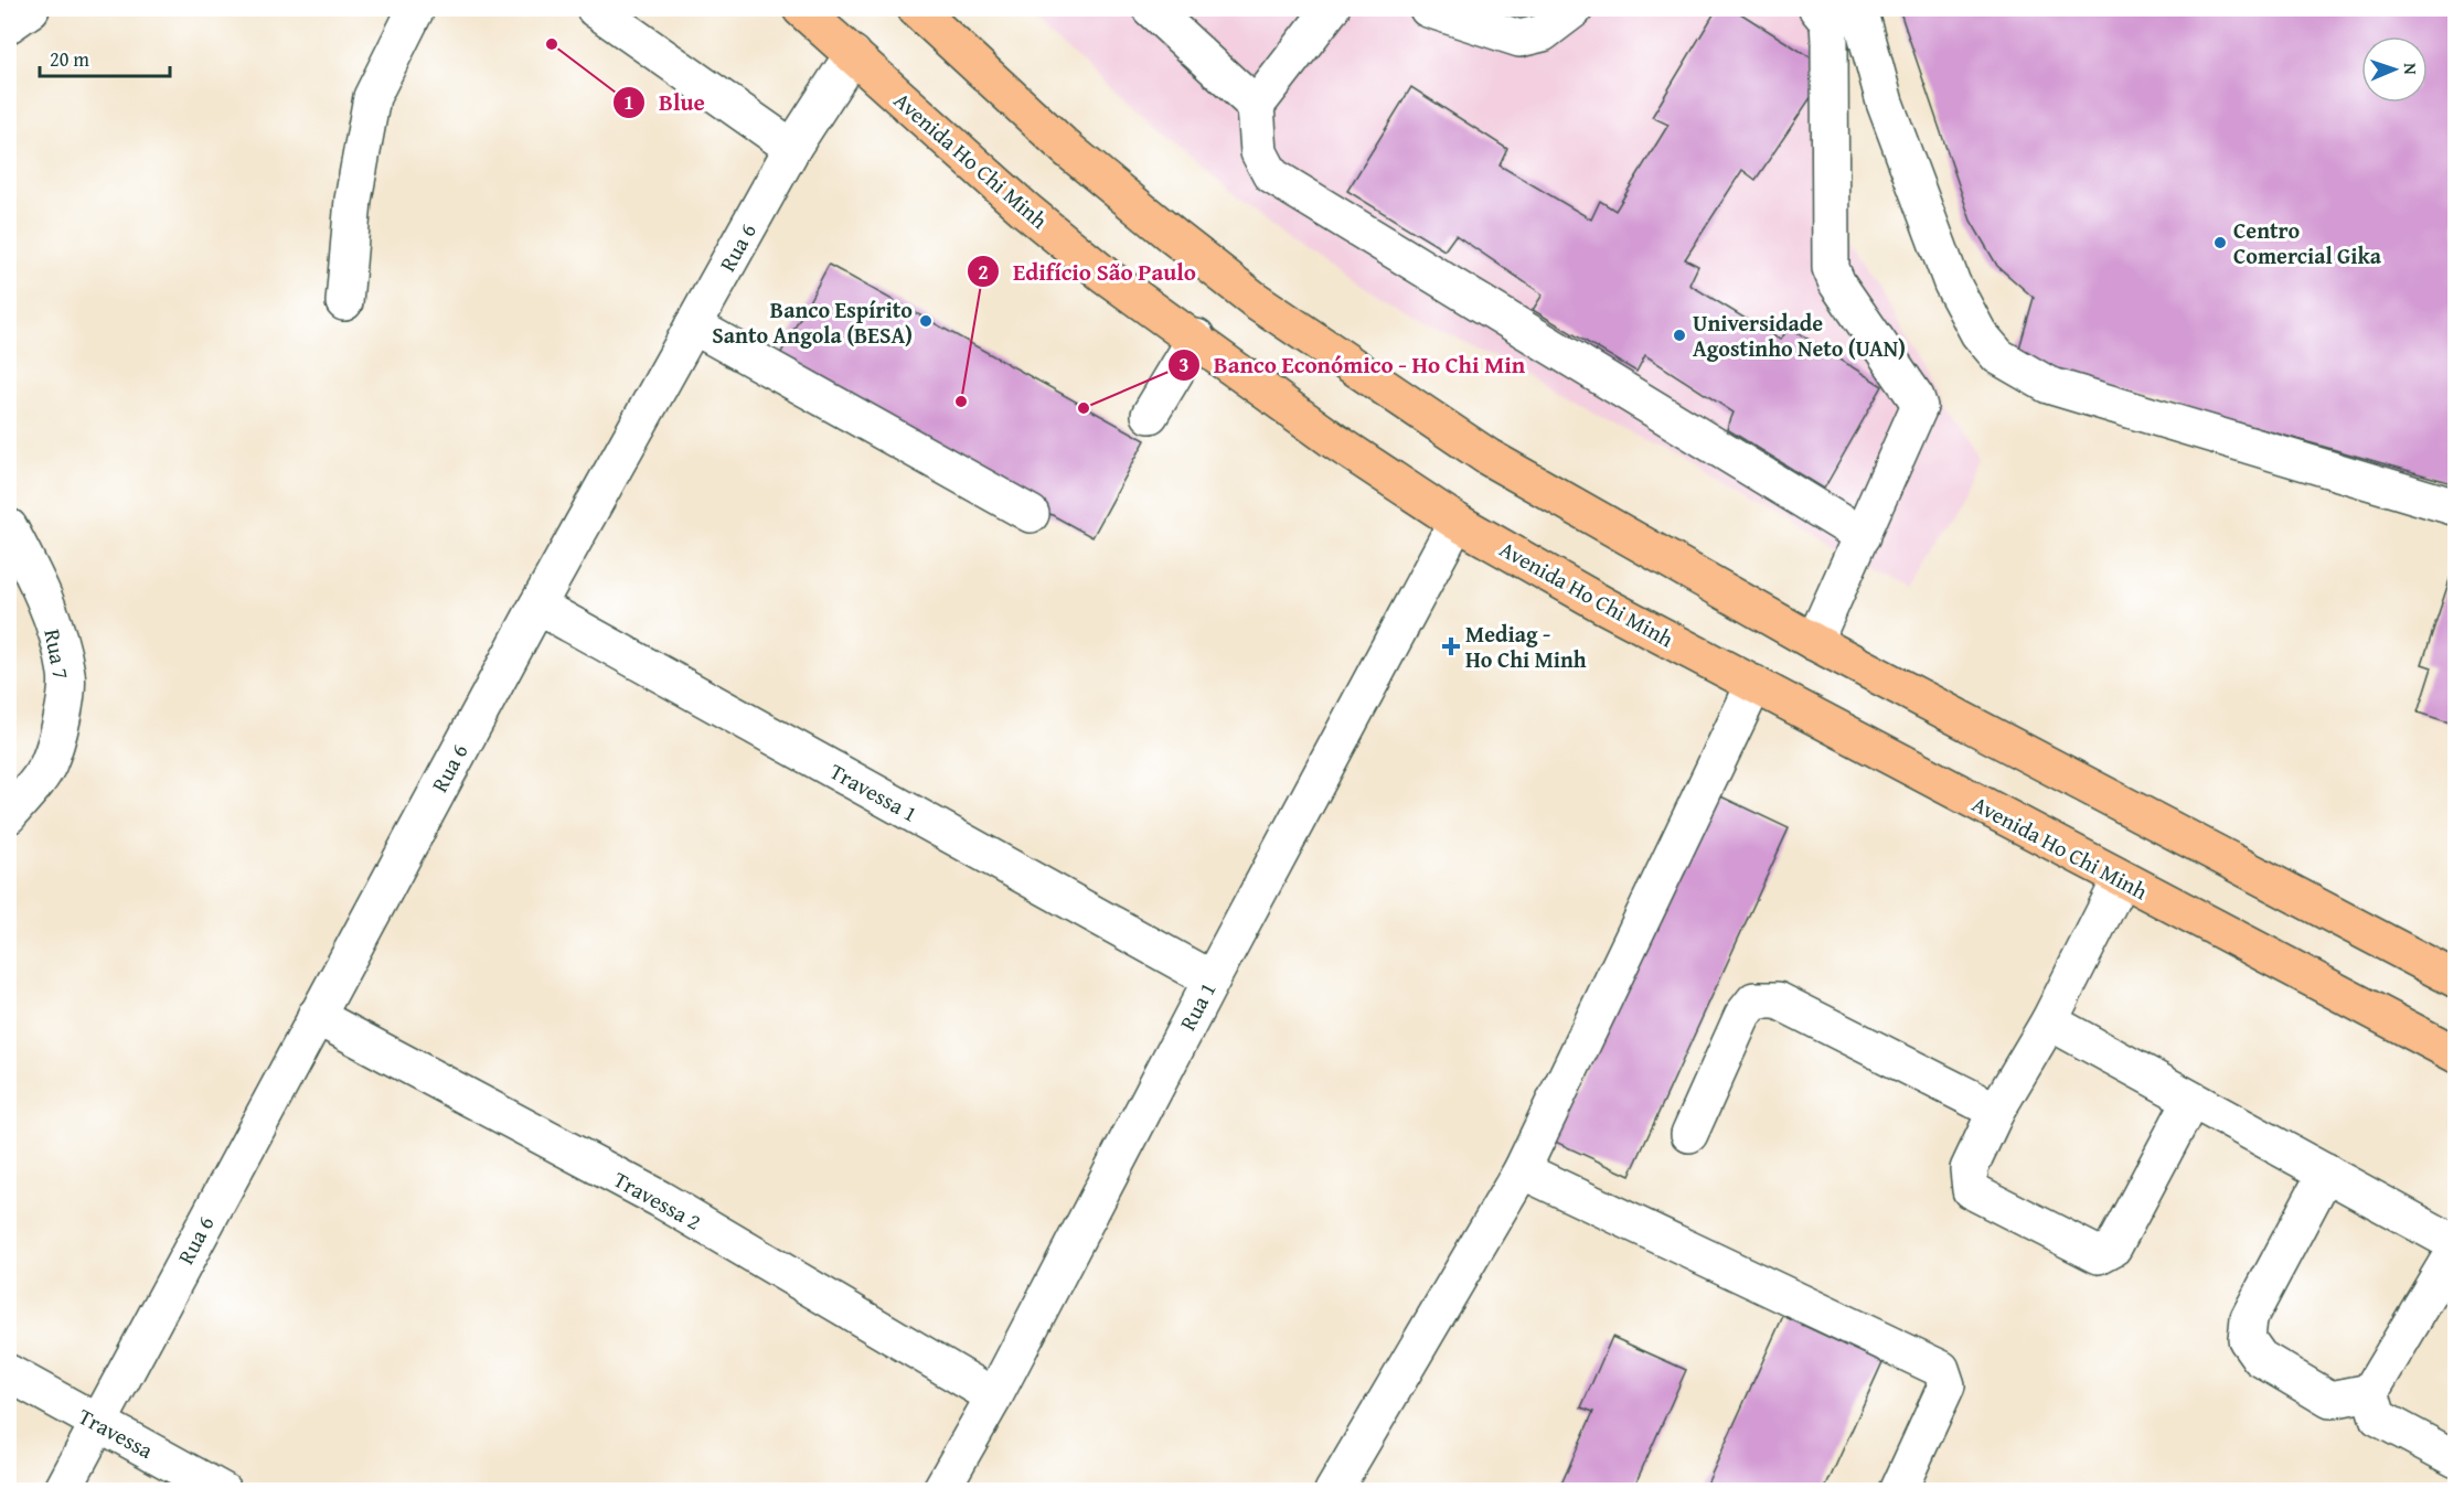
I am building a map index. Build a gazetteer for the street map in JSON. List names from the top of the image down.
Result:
{
  "streets": {
    "main road": ["Avenida Ho Chi Minh"],
    "street": [
      "Rua 6",
      "Rua 7",
      "Travessa 1",
      "Rua 1",
      "Travessa 2",
      "Travessa"
    ]
  },
  "crossings": [
    ["Avenida Ho Chi Minh", "Rua 6"],
    ["Avenida Ho Chi Minh", "Rua 1"],
    ["Rua 6", "Travessa 1"],
    ["Rua 6", "Travessa 2"],
    ["Rua 6", "Travessa"],
    ["Travessa 1", "Rua 1"],
    ["Rua 1", "Travessa 2"]
  ],
  "places": {
    "other": [
      "Blue",
      "Centro Comercial Gika",
      "Banco Espírito Santo Angola (BESA)",
      "Universidade Agostinho Neto (UAN)",
      "Edifício São Paulo",
      "Banco Económico - Ho Chi Min"
    ],
    "health": ["Mediag - Ho Chi Minh"]
  },
  "scale_bar": "20 m",
  "north": "right"
}
